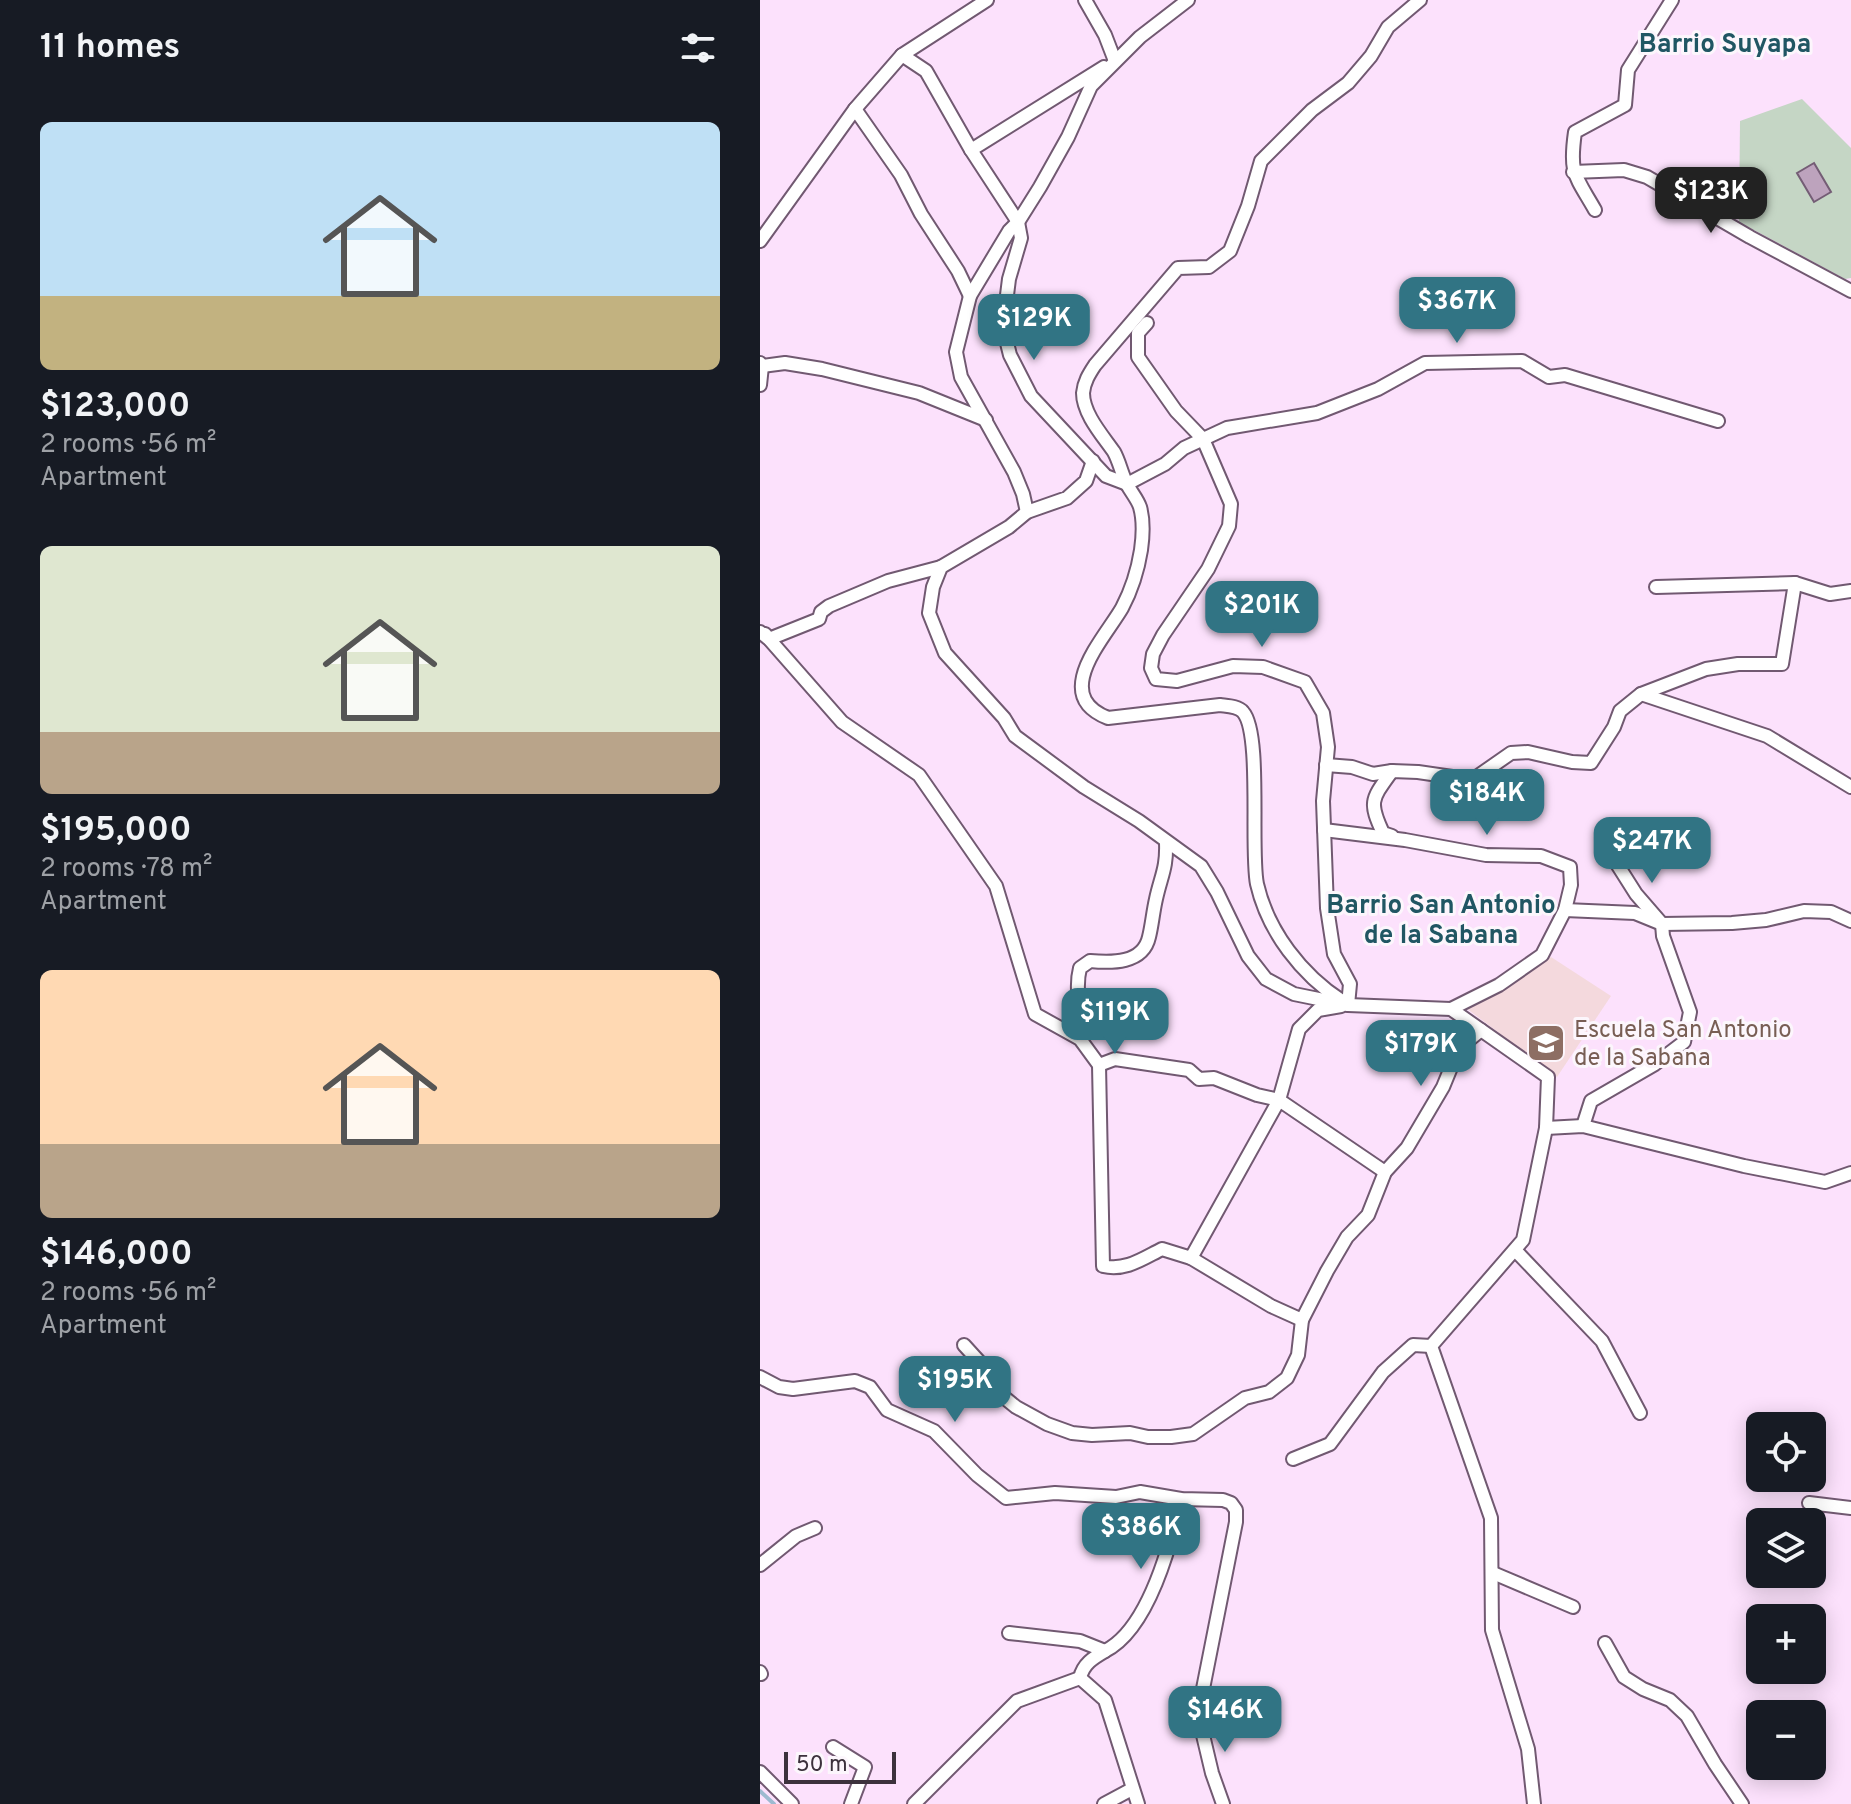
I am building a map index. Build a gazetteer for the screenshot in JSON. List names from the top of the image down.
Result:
{
  "districts": ["Barrio Suyapa", "Barrio San Antonio de la Sabana"],
  "places": {
    "school or university": ["Escuela San Antonio de la Sabana"]
  },
  "scale_bar": "50 m",
  "page": {
    "heading": "11 homes",
    "list": [
      {
        "name": "$123,000",
        "note": "2 rooms · 56 m² · Apartment"
      },
      {
        "name": "$195,000",
        "note": "2 rooms · 78 m² · Apartment"
      },
      {
        "name": "$146,000",
        "note": "2 rooms · 56 m² · Apartment"
      }
    ],
    "price": [
      "$123K",
      "$367K",
      "$129K",
      "$201K",
      "$184K",
      "$247K",
      "$119K",
      "$179K",
      "$195K",
      "$386K",
      "$146K"
    ],
    "map_buttons": ["+", "−"],
    "scale": "50 m"
  }
}
